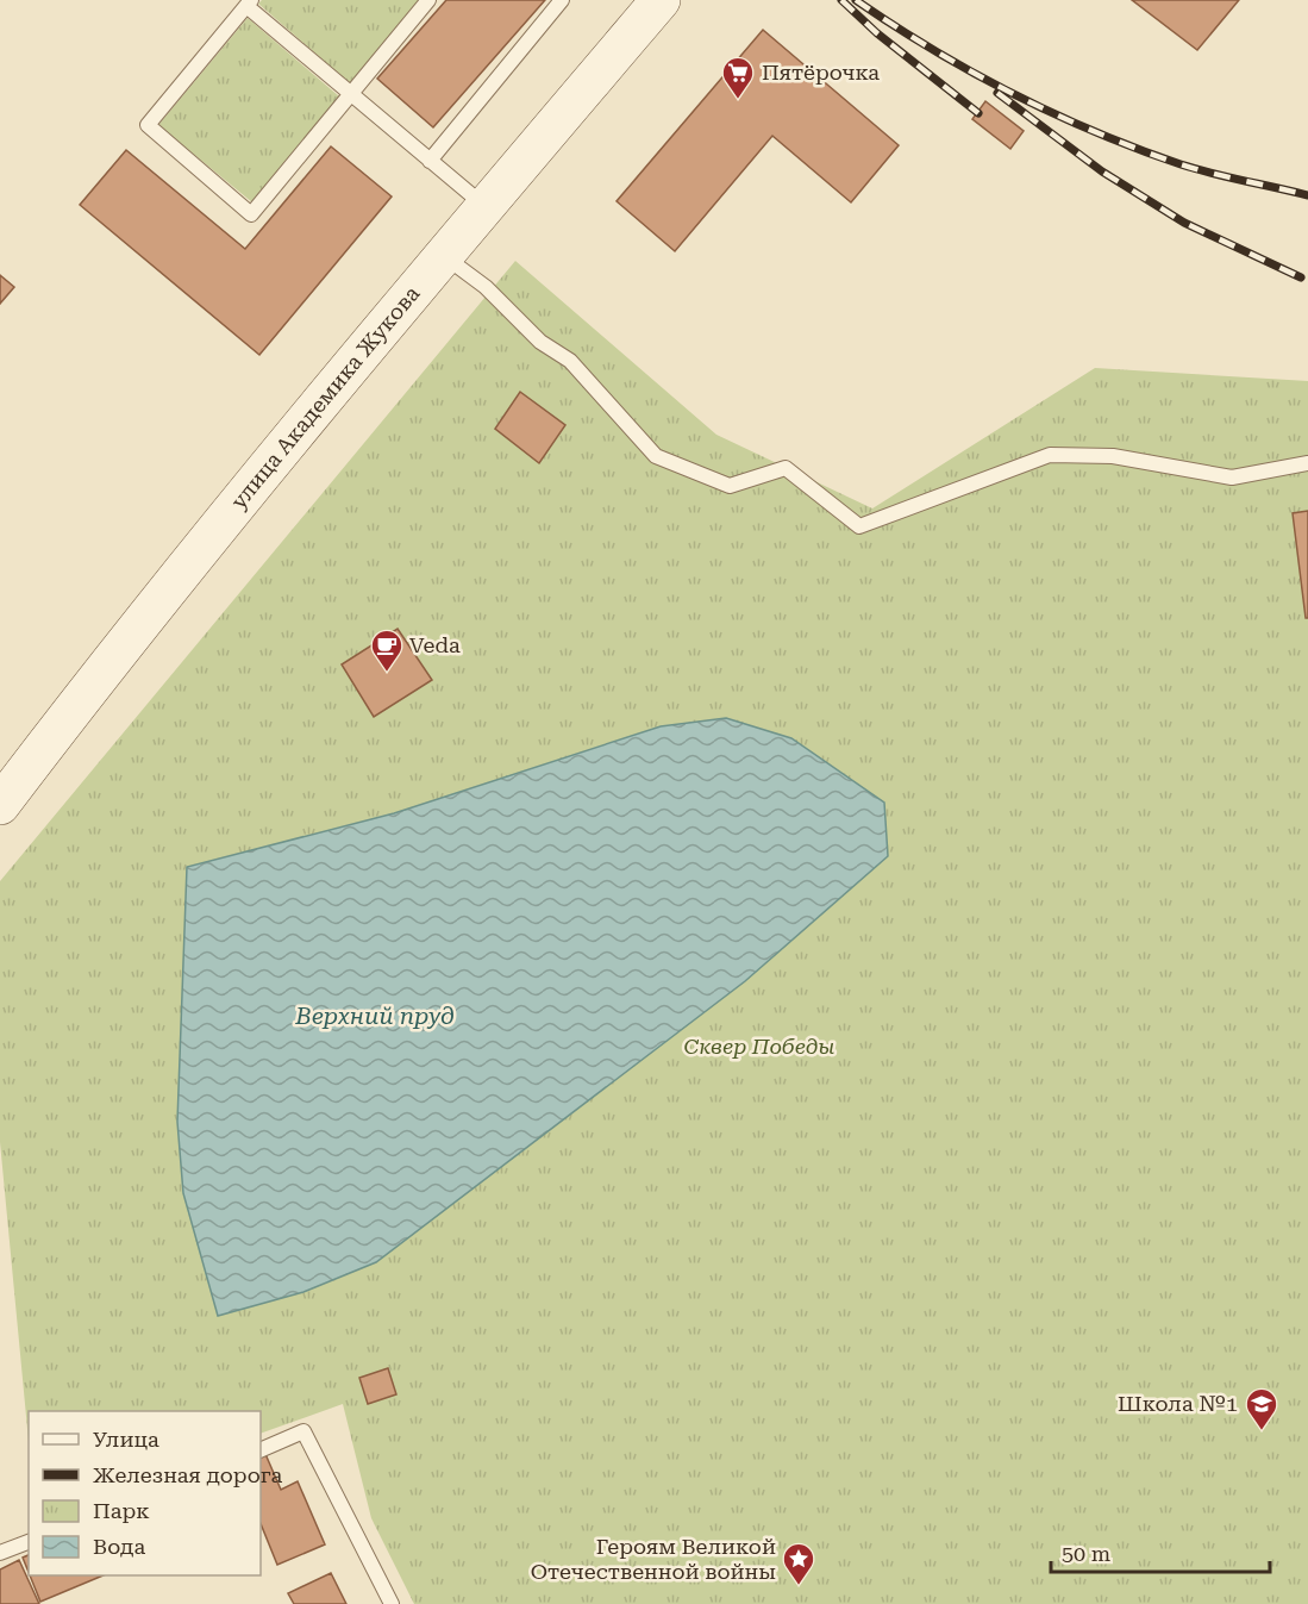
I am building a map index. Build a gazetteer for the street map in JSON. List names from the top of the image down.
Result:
{
  "streets": {
    "main road": ["улица Академика Жукова"]
  },
  "water": ["Верхний пруд"],
  "parks": ["Сквер Победы"],
  "places": {
    "supermarket": ["Пятёрочка"],
    "cafe": ["Veda"],
    "school or university": ["Школа №1"],
    "place": ["Героям Великой Отечественной войны"]
  },
  "legend": [
    "Улица",
    "Железная дорога",
    "Парк",
    "Вода"
  ],
  "scale_bar": "50 m"
}
